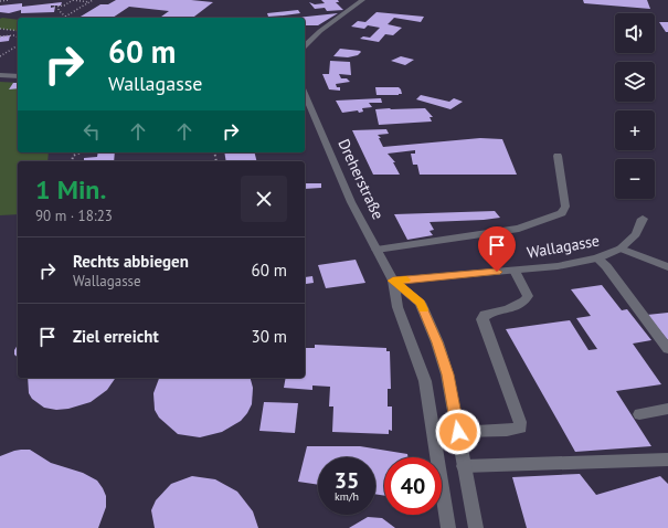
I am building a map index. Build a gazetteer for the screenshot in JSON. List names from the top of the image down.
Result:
{
  "streets": {
    "street": ["Dreherstraße", "Wallagasse"]
  },
  "crossings": [
    ["Dreherstraße", "Wallagasse"]
  ],
  "page": {
    "map_buttons": ["+", "−"],
    "turn": ["60 m", "Wallagasse"],
    "heading": ["1 Min.", "90 m · 18:23"],
    "list": [
      {
        "name": "Rechts abbiegen",
        "note": "Wallagasse",
        "value": "60 m"
      },
      {
        "name": "Ziel erreicht",
        "value": "30 m"
      }
    ],
    "speed": "35 km/h",
    "limit": "40"
  }
}
